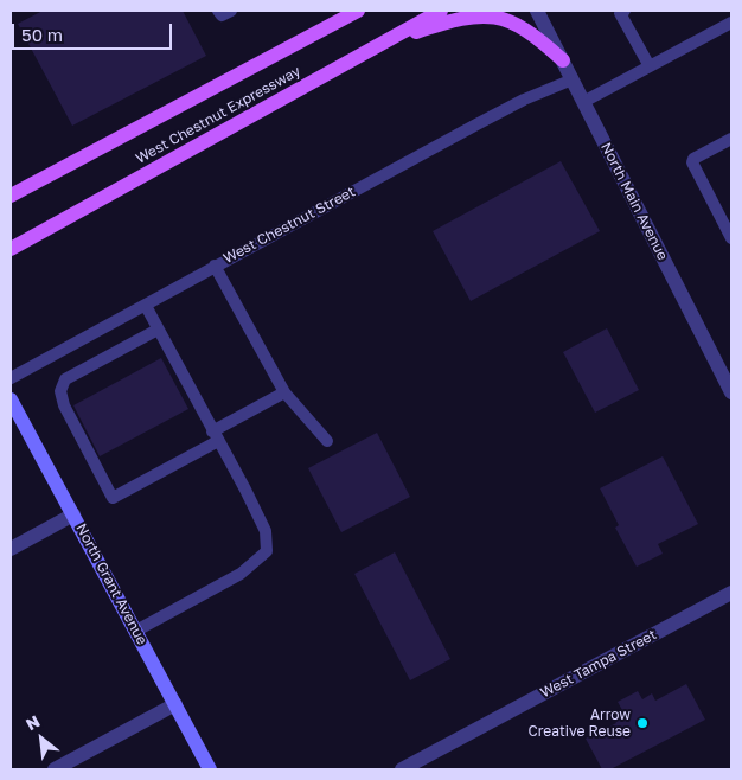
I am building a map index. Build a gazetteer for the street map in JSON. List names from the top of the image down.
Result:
{
  "streets": {
    "main road": ["West Chestnut Expressway", "North Grant Avenue"],
    "street": ["North Main Avenue", "West Tampa Street"],
    "lane": ["West Chestnut Street"]
  },
  "crossings": [
    ["North Main Avenue", "West Chestnut Street"]
  ],
  "places": ["Arrow Creative Reuse"],
  "scale_bar": "50 m",
  "north": "top left"
}
